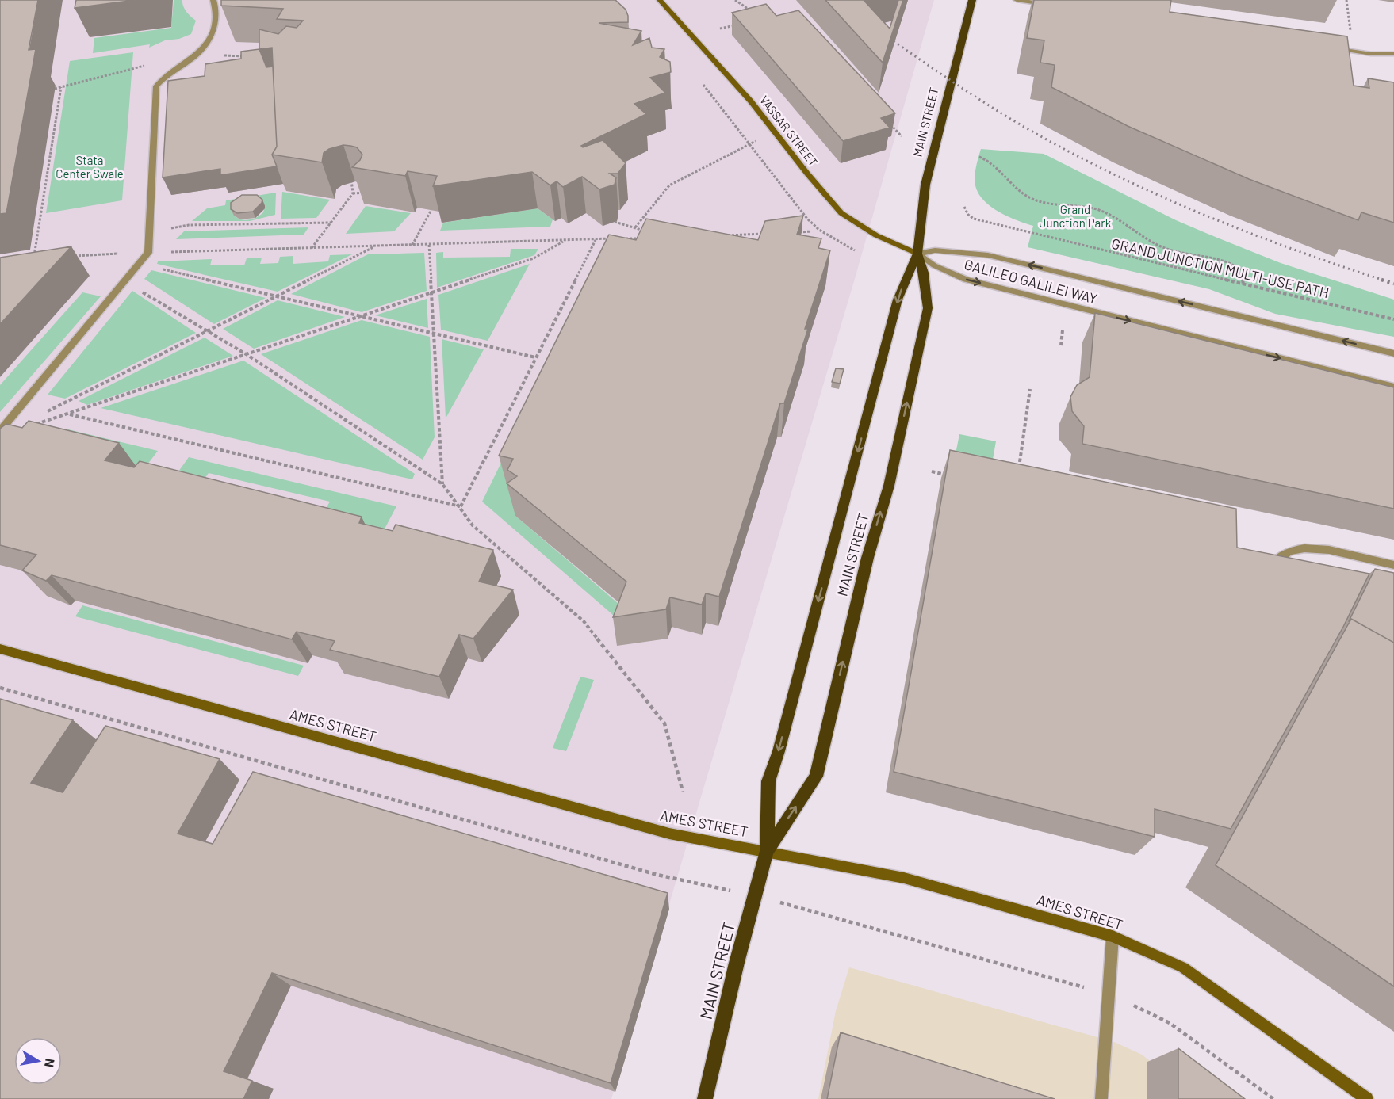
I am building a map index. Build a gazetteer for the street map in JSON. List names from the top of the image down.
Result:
{
  "streets": {
    "main road": ["MAIN STREET"],
    "street": ["VASSAR STREET", "GALILEO GALILEI WAY", "AMES STREET"],
    "path": ["GRAND JUNCTION MULTI-USE PATH"]
  },
  "crossings": [
    ["MAIN STREET", "VASSAR STREET"],
    ["MAIN STREET", "GALILEO GALILEI WAY"],
    ["MAIN STREET", "AMES STREET"],
    ["VASSAR STREET", "GALILEO GALILEI WAY"]
  ],
  "parks": ["Stata Center Swale", "Grand Junction Park"],
  "north": "right"
}
